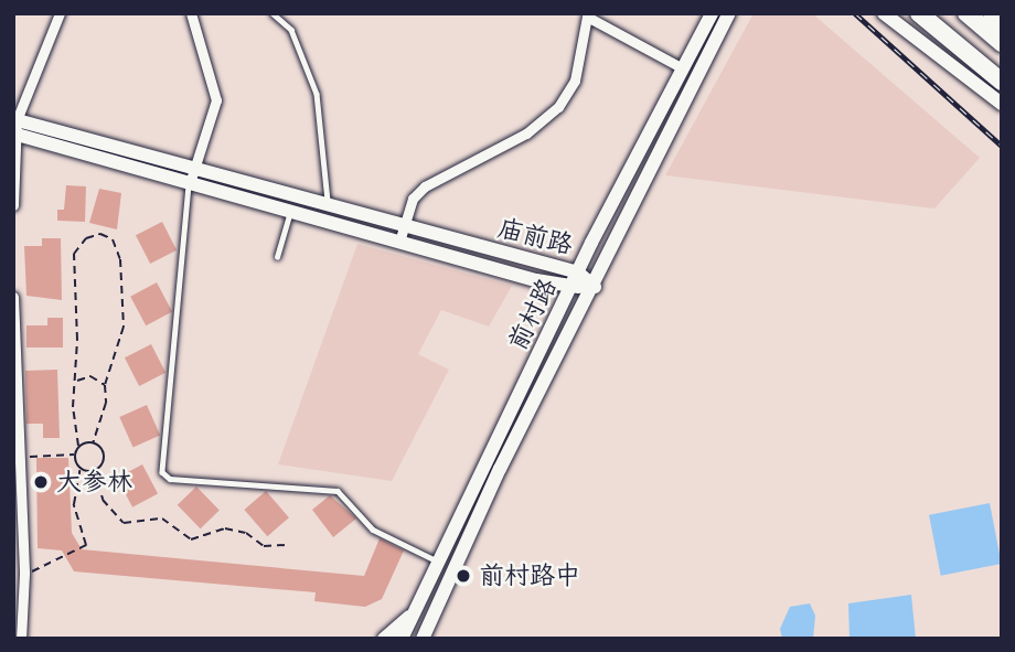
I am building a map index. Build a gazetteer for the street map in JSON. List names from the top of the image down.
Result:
{
  "streets": {
    "street": ["庙前路", "前村路"]
  },
  "crossings": [
    ["庙前路", "前村路"]
  ],
  "places": ["大参林", "前村路中"]
}
